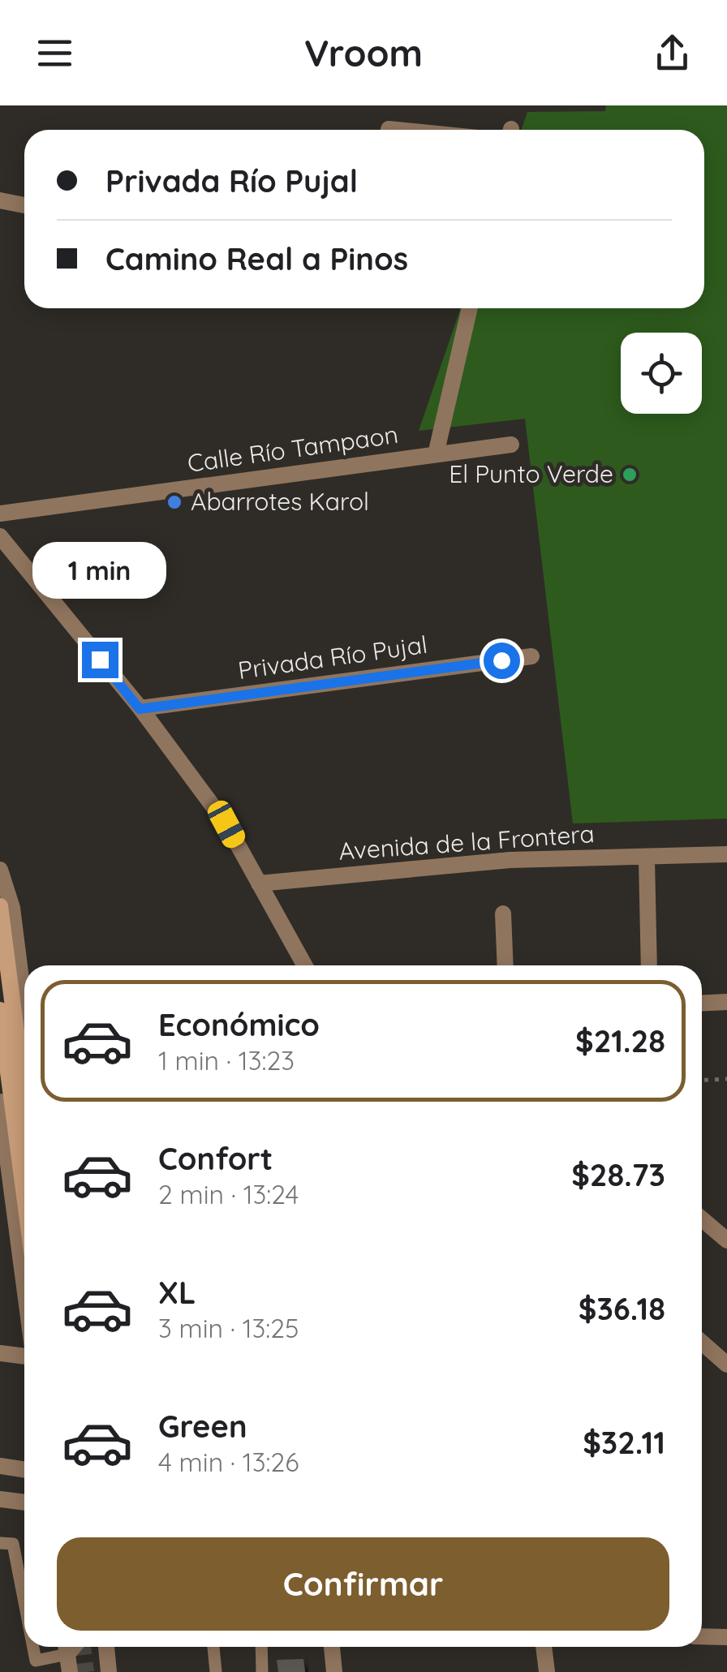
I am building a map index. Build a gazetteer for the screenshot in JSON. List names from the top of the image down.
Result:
{
  "streets": {
    "street": ["Calle Río Tampaon", "Privada Río Pujal", "Avenida de la Frontera"]
  },
  "places": ["El Punto Verde", "Abarrotes Karol"],
  "page": {
    "header": "Vroom",
    "banner": ["Privada Río Pujal", "Camino Real a Pinos"],
    "bubble": "1 min",
    "list": [
      {
        "name": "Económico",
        "note": "1 min · 13:23",
        "value": "$21.28"
      },
      {
        "name": "Confort",
        "note": "2 min · 13:24",
        "value": "$28.73"
      },
      {
        "name": "XL",
        "note": "3 min · 13:25",
        "value": "$36.18"
      },
      {
        "name": "Green",
        "note": "4 min · 13:26",
        "value": "$32.11"
      }
    ],
    "buttons": "Confirmar"
  }
}
